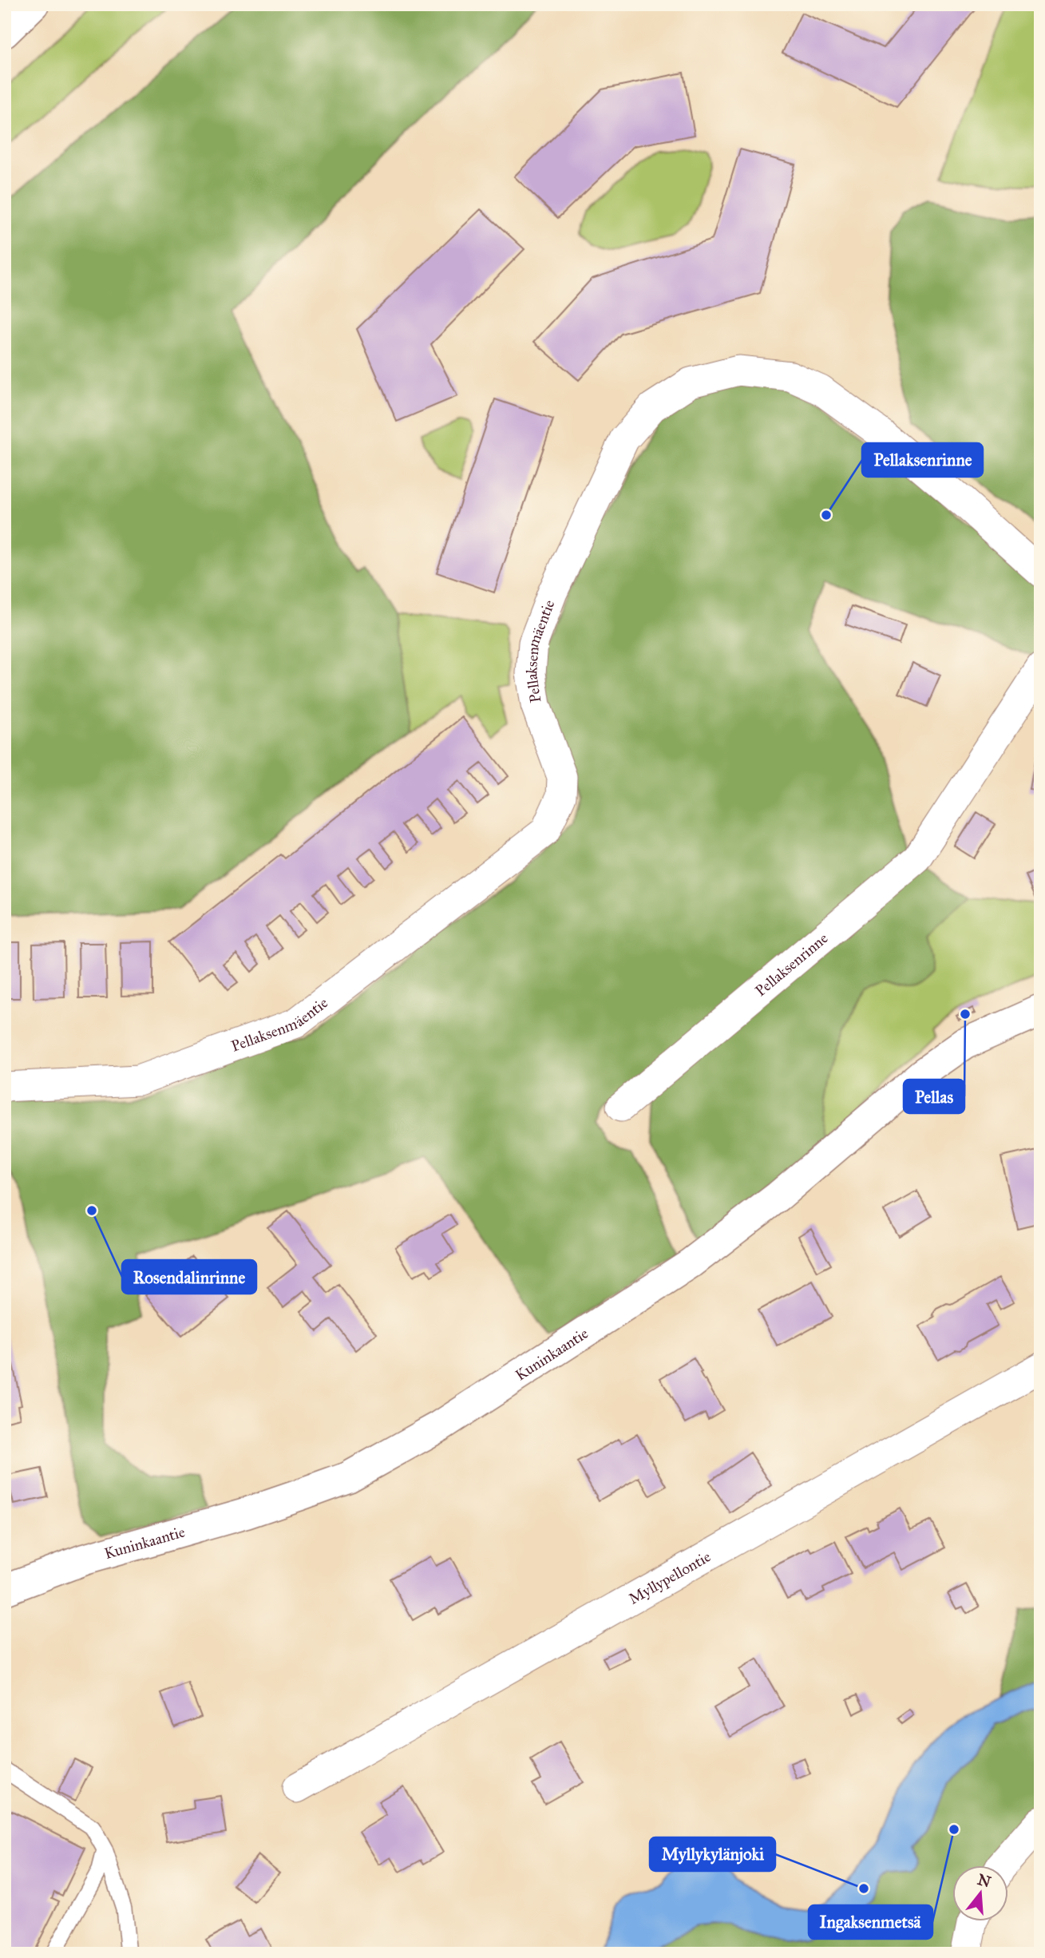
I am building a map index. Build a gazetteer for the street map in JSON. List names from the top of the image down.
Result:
{
  "streets": {
    "main road": ["Kuninkaantie"],
    "street": ["Pellaksenmäentie", "Pellaksenrinne", "Myllypellontie"]
  },
  "places": [
    "Pellaksenrinne",
    "Pellas",
    "Rosendalinrinne",
    "Ingaksenmetsä",
    "Myllykylänjoki"
  ],
  "north": "top"
}
